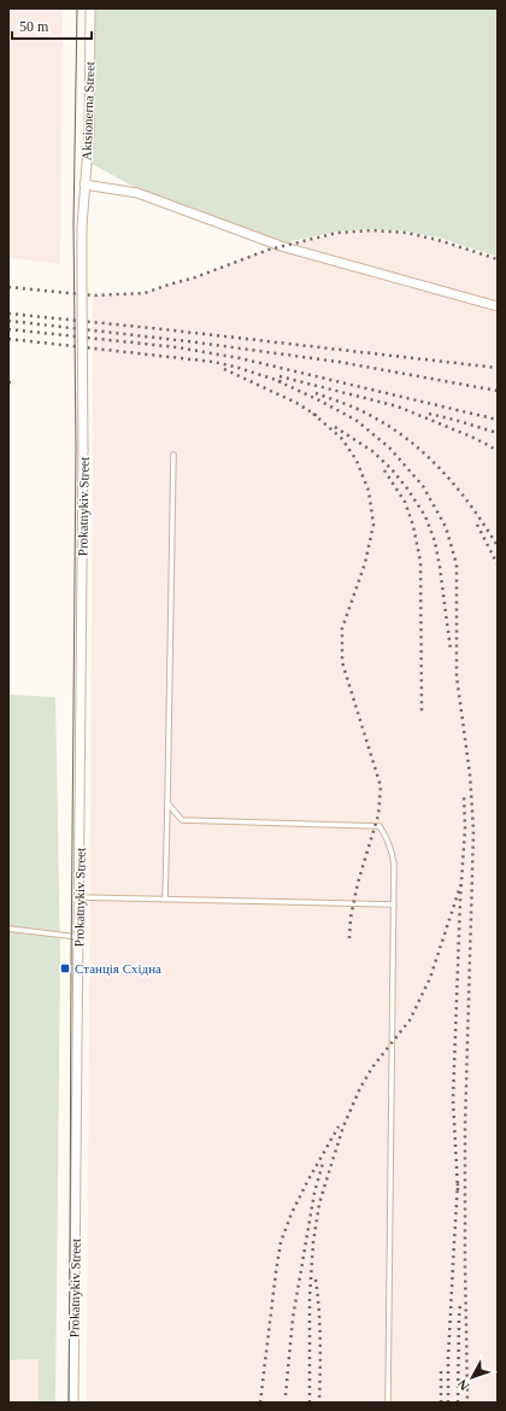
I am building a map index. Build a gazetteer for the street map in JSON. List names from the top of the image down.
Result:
{
  "streets": {
    "street": ["Aktsionerna Street", "Prokatnykiv Street"]
  },
  "crossings": [
    ["Aktsionerna Street", "Prokatnykiv Street"]
  ],
  "places": {
    "transit": ["Станція Східна"]
  },
  "scale_bar": "50 m",
  "north": "bottom left"
}
